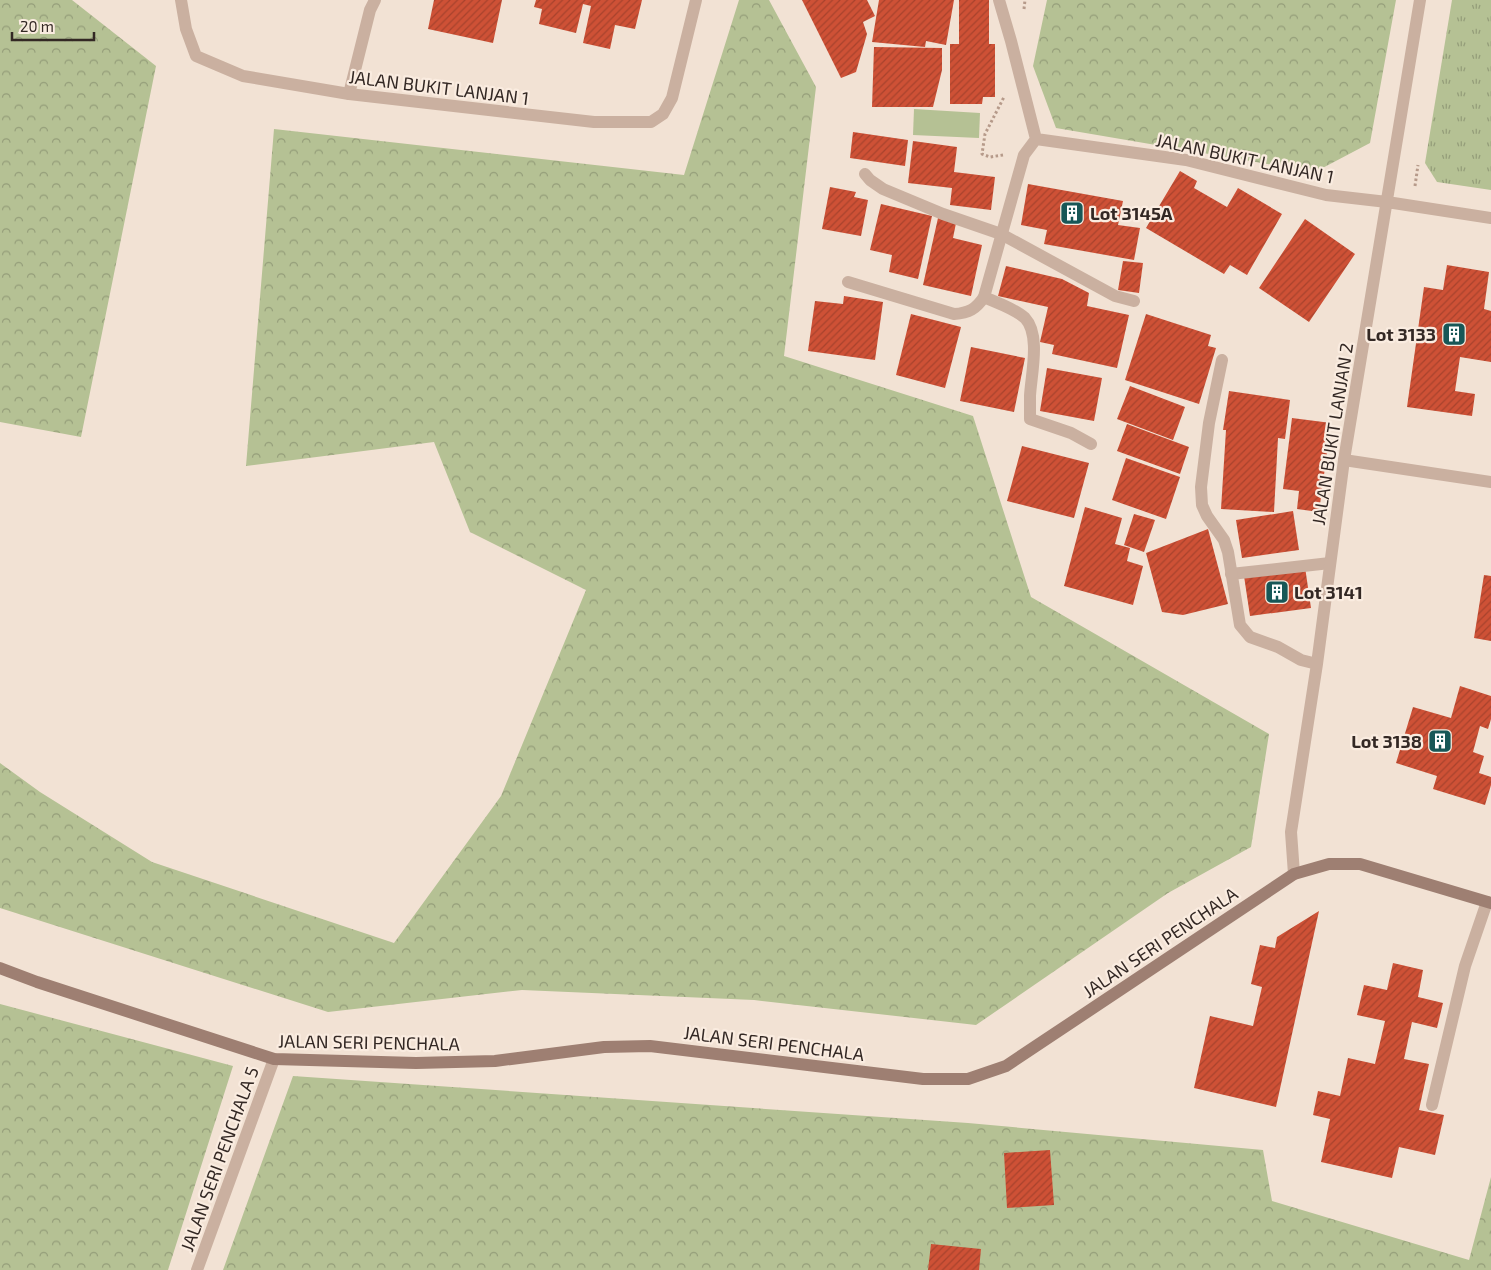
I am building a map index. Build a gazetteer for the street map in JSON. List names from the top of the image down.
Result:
{
  "streets": {
    "street": [
      "JALAN BUKIT LANJAN 1",
      "JALAN BUKIT LANJAN 2",
      "JALAN SERI PENCHALA",
      "JALAN SERI PENCHALA 5"
    ]
  },
  "crossings": [
    ["JALAN BUKIT LANJAN 1", "JALAN BUKIT LANJAN 2"],
    ["JALAN BUKIT LANJAN 2", "JALAN SERI PENCHALA"],
    ["JALAN SERI PENCHALA", "JALAN SERI PENCHALA 5"]
  ],
  "places": {
    "building": [
      "Lot 3145A",
      "Lot 3133",
      "Lot 3141",
      "Lot 3138"
    ]
  },
  "scale_bar": "20 m"
}
